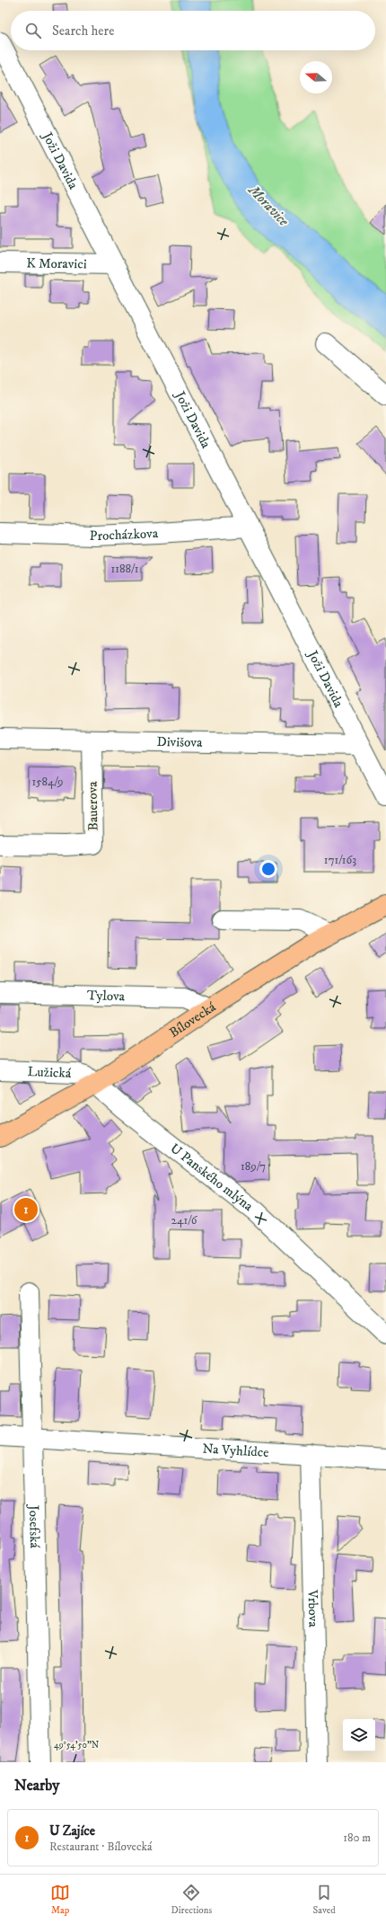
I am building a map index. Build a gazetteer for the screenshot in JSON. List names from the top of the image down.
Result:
{
  "streets": {
    "main road": ["Bílovecká"],
    "street": [
      "Joži Davida",
      "K Moravici",
      "Procházkova",
      "Divišova",
      "Bauerova",
      "Tylova",
      "Lužická",
      "U Panského mlýna",
      "Na Vyhlídce",
      "Josefská",
      "Vrbova"
    ]
  },
  "crossings": [
    ["Joži Davida", "K Moravici"],
    ["Joži Davida", "Procházkova"],
    ["Joži Davida", "Divišova"],
    ["Divišova", "Bauerova"],
    ["Tylova", "Bílovecká"],
    ["Bílovecká", "Lužická"],
    ["Bílovecká", "U Panského mlýna"],
    ["Lužická", "U Panského mlýna"],
    ["Na Vyhlídce", "Josefská"],
    ["Na Vyhlídce", "Vrbova"]
  ],
  "water": ["Moravice"],
  "house_numbers": [
    "1188/1",
    "1584/9",
    "171/163",
    "189/7",
    "241/6"
  ],
  "north": "left",
  "page": {
    "search": "Search here",
    "pins": "1",
    "heading": "Nearby",
    "list": [
      {
        "mark": "1",
        "name": "U Zajíce",
        "note": "Restaurant · Bílovecká",
        "value": "180 m"
      }
    ],
    "nav": ["Map", "Directions", "Saved"]
  },
  "coordinates": ["49°54'50\"N"]
}
